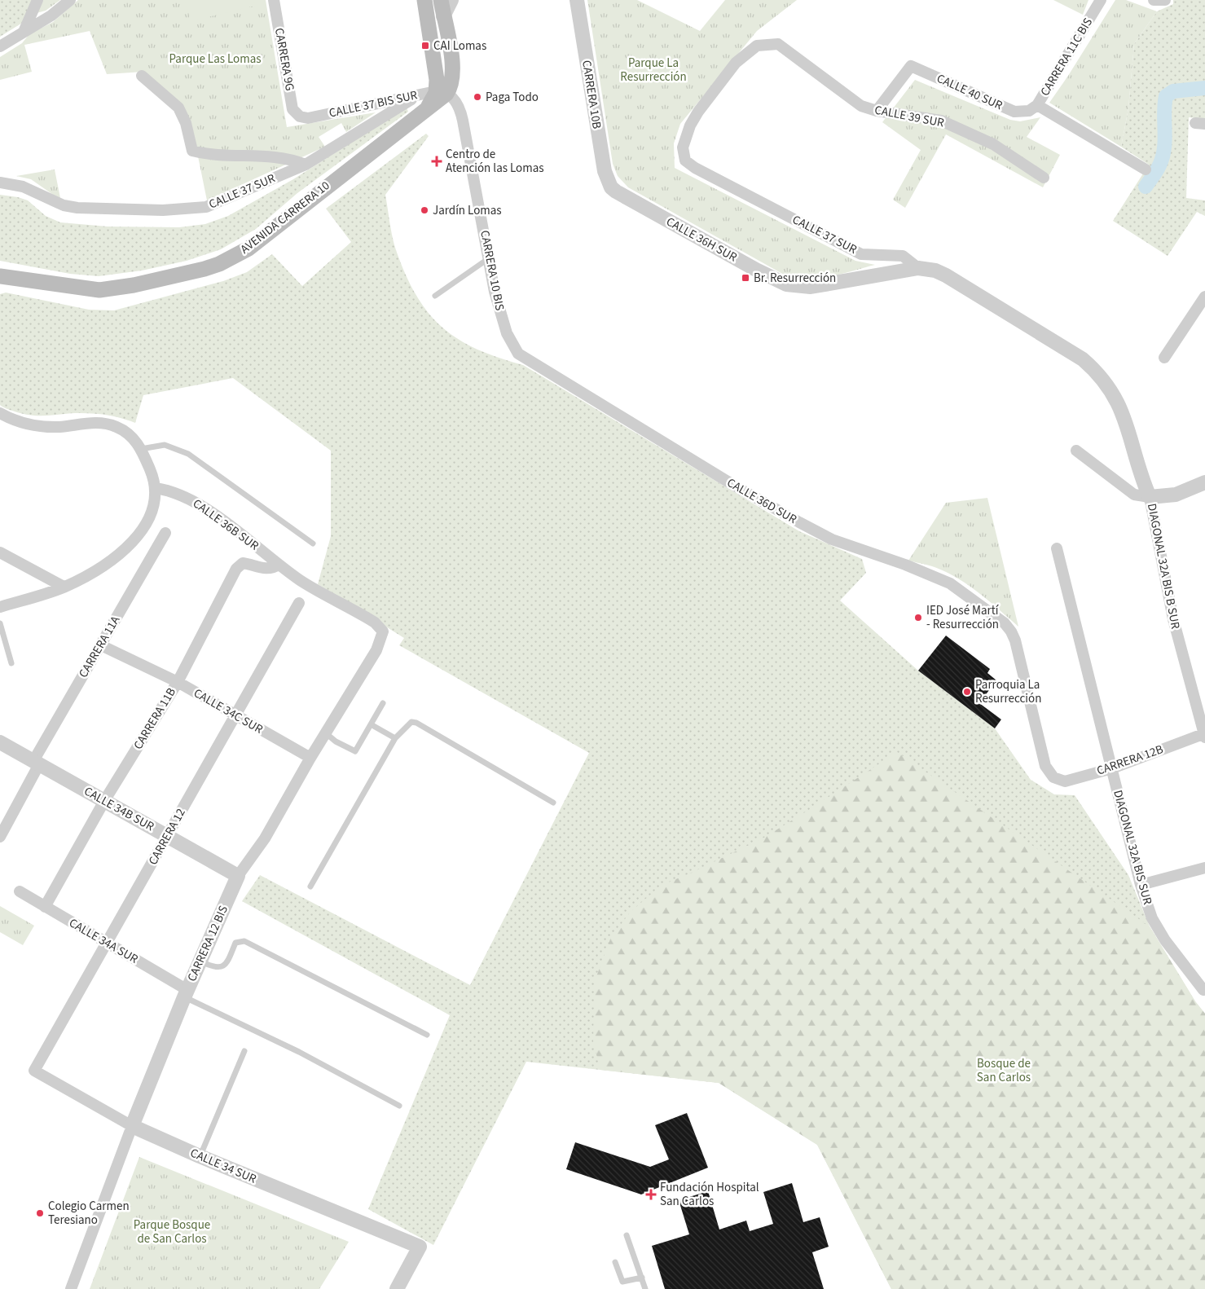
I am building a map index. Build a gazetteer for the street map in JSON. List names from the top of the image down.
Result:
{
  "streets": {
    "main road": ["AVENIDA CARRERA 10"],
    "street": [
      "CARRERA 11C BIS",
      "CARRERA 9G",
      "CALLE 40 SUR",
      "CARRERA 10B",
      "CALLE 37 BIS SUR",
      "CALLE 39 SUR",
      "CALLE 37 SUR",
      "CALLE 36H SUR",
      "CARRERA 10 BIS",
      "CALLE 36D SUR",
      "CALLE 36B SUR",
      "DIAGONAL 32A BIS B SUR",
      "CARRERA 11A",
      "CALLE 34C SUR",
      "CARRERA 11B",
      "CARRERA 12B",
      "CALLE 34B SUR",
      "CARRERA 12",
      "DIAGONAL 32A BIS SUR",
      "CALLE 34A SUR",
      "CARRERA 12 BIS",
      "CALLE 34 SUR"
    ]
  },
  "crossings": [
    ["CARRERA 11C BIS", "CALLE 40 SUR"],
    ["CARRERA 9G", "CALLE 37 BIS SUR"],
    ["CALLE 40 SUR", "CALLE 39 SUR"],
    ["CARRERA 10B", "CALLE 36H SUR"],
    ["CALLE 37 BIS SUR", "CALLE 37 SUR"],
    ["CALLE 37 BIS SUR", "AVENIDA CARRERA 10"],
    ["CALLE 39 SUR", "CALLE 37 SUR"],
    ["CALLE 37 SUR", "AVENIDA CARRERA 10"],
    ["CALLE 37 SUR", "CALLE 36H SUR"],
    ["CALLE 37 SUR", "DIAGONAL 32A BIS B SUR"],
    ["AVENIDA CARRERA 10", "CARRERA 10 BIS"],
    ["CARRERA 10 BIS", "CALLE 36D SUR"],
    ["CALLE 36D SUR", "CARRERA 12B"],
    ["CALLE 36B SUR", "CARRERA 11B"],
    ["CALLE 36B SUR", "CARRERA 12 BIS"],
    ["DIAGONAL 32A BIS B SUR", "CARRERA 12B"],
    ["CARRERA 11A", "CALLE 34C SUR"],
    ["CARRERA 11A", "CALLE 34B SUR"],
    ["CALLE 34C SUR", "CARRERA 11B"],
    ["CALLE 34C SUR", "CARRERA 12"],
    ["CALLE 34C SUR", "CARRERA 12 BIS"],
    ["CARRERA 11B", "CALLE 34B SUR"],
    ["CARRERA 11B", "CALLE 34A SUR"],
    ["CARRERA 12B", "DIAGONAL 32A BIS SUR"],
    ["CALLE 34B SUR", "CARRERA 12"],
    ["CALLE 34B SUR", "CARRERA 12 BIS"],
    ["CARRERA 12", "CALLE 34A SUR"],
    ["CARRERA 12", "CALLE 34 SUR"],
    ["CALLE 34A SUR", "CARRERA 12 BIS"],
    ["CARRERA 12 BIS", "CALLE 34 SUR"]
  ],
  "parks": [
    "Parque Las Lomas",
    "Parque La Resurrección",
    "Bosque de San Carlos",
    "Parque Bosque de San Carlos"
  ],
  "places": {
    "transit": ["CAI Lomas", "Br. Resurrección"],
    "other": [
      "Paga Todo",
      "Jardín Lomas",
      "IED José Martí - Resurrección",
      "Parroquia La Resurrección",
      "Colegio Carmen Teresiano"
    ],
    "health": ["Centro de Atención las Lomas", "Fundación Hospital San Carlos"]
  }
}
